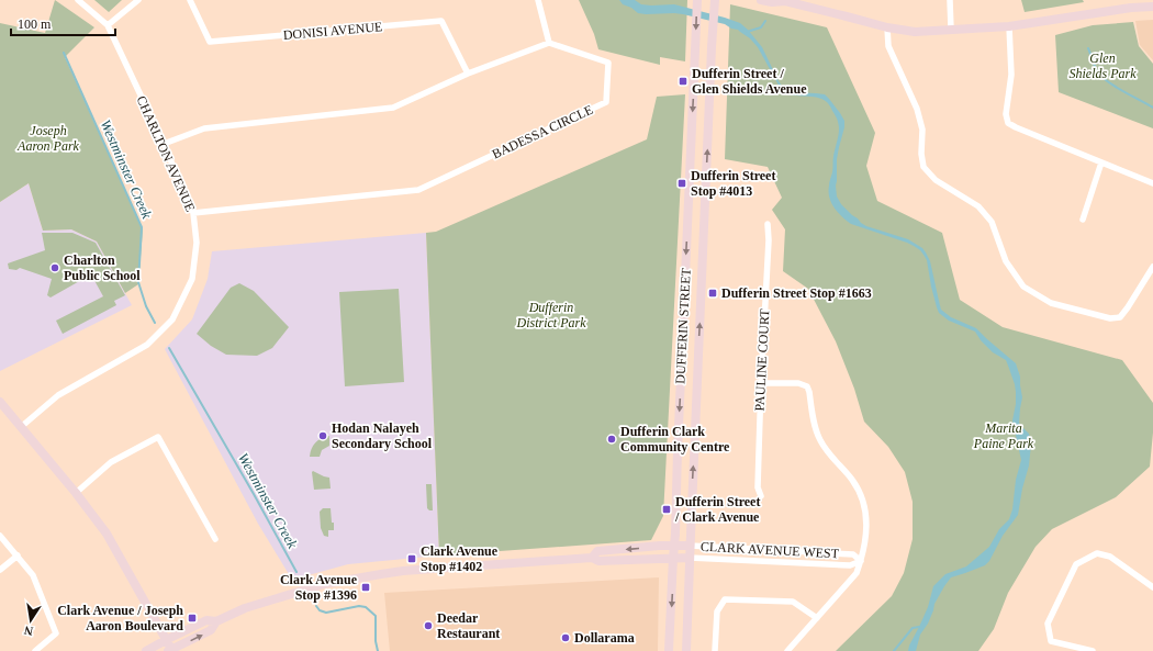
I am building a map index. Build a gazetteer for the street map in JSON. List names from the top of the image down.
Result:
{
  "streets": {
    "street": [
      "DONISI AVENUE",
      "BADESSA CIRCLE",
      "CHARLTON AVENUE",
      "DUFFERIN STREET",
      "PAULINE COURT",
      "CLARK AVENUE WEST"
    ]
  },
  "crossings": [
    ["BADESSA CIRCLE", "CHARLTON AVENUE"],
    ["DUFFERIN STREET", "CLARK AVENUE WEST"]
  ],
  "water": ["Westminster Creek"],
  "parks": [
    "Glen Shields Park",
    "Joseph Aaron Park",
    "Dufferin District Park",
    "Marita Paine Park"
  ],
  "places": {
    "transit": [
      "Dufferin Street / Glen Shields Avenue",
      "Dufferin Street Stop #4013",
      "Dufferin Street Stop #1663",
      "Dufferin Street / Clark Avenue",
      "Clark Avenue Stop #1402",
      "Clark Avenue Stop #1396",
      "Clark Avenue / Joseph Aaron Boulevard"
    ],
    "other": [
      "Charlton Public School",
      "Hodan Nalayeh Secondary School",
      "Dufferin Clark Community Centre",
      "Deedar Restaurant",
      "Dollarama"
    ]
  },
  "scale_bar": "100 m",
  "north": "bottom"
}
